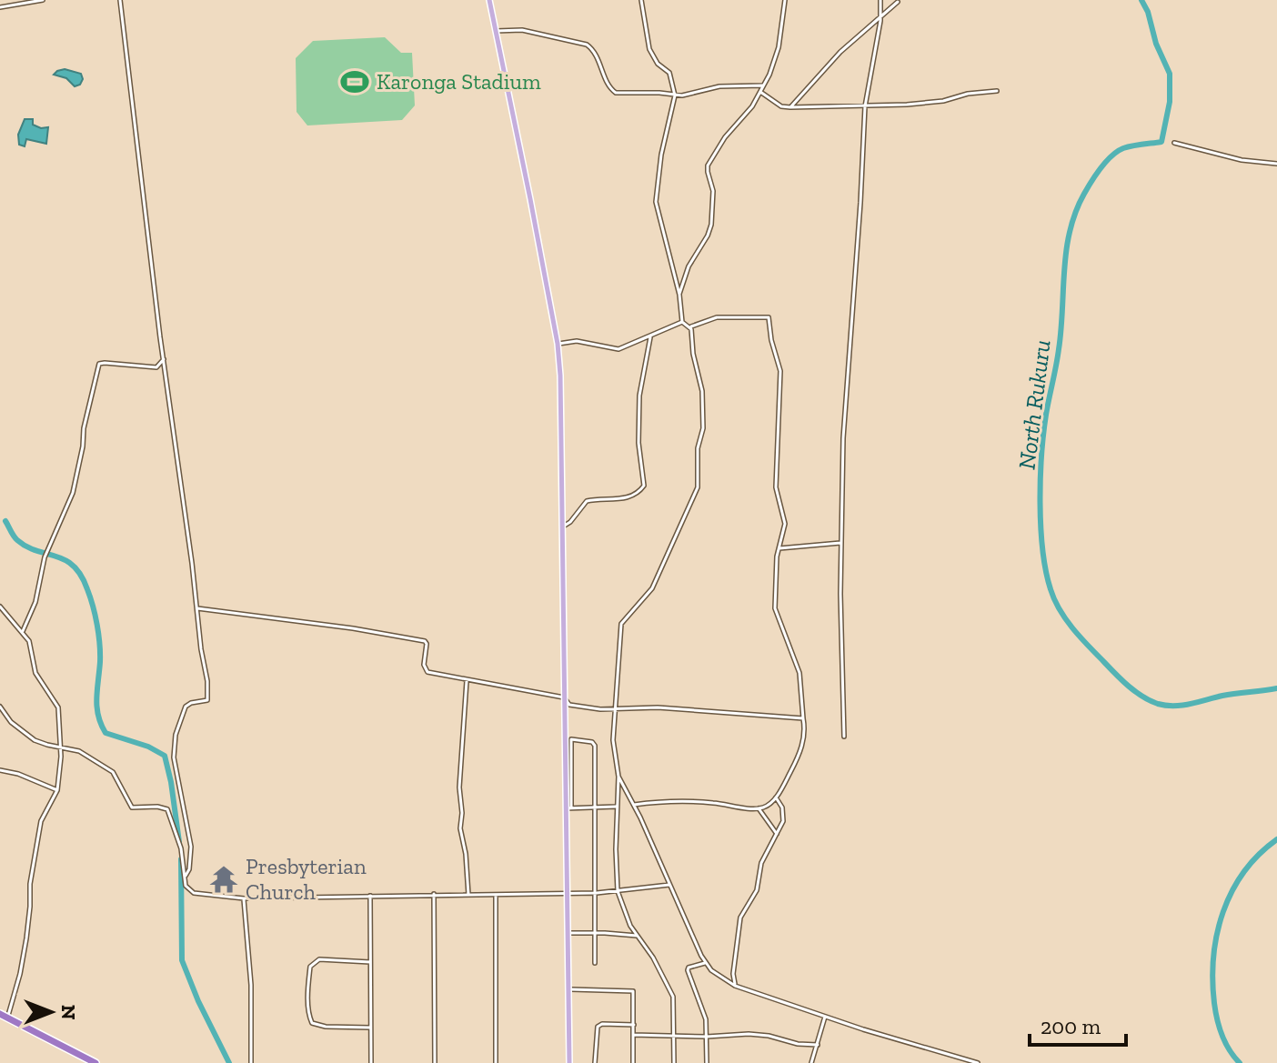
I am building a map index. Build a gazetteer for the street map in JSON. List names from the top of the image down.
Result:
{
  "water": ["North Rukuru"],
  "places": {
    "sports": ["Karonga Stadium"],
    "temple": ["Presbyterian Church"]
  },
  "scale_bar": "200 m",
  "north": "right"
}
